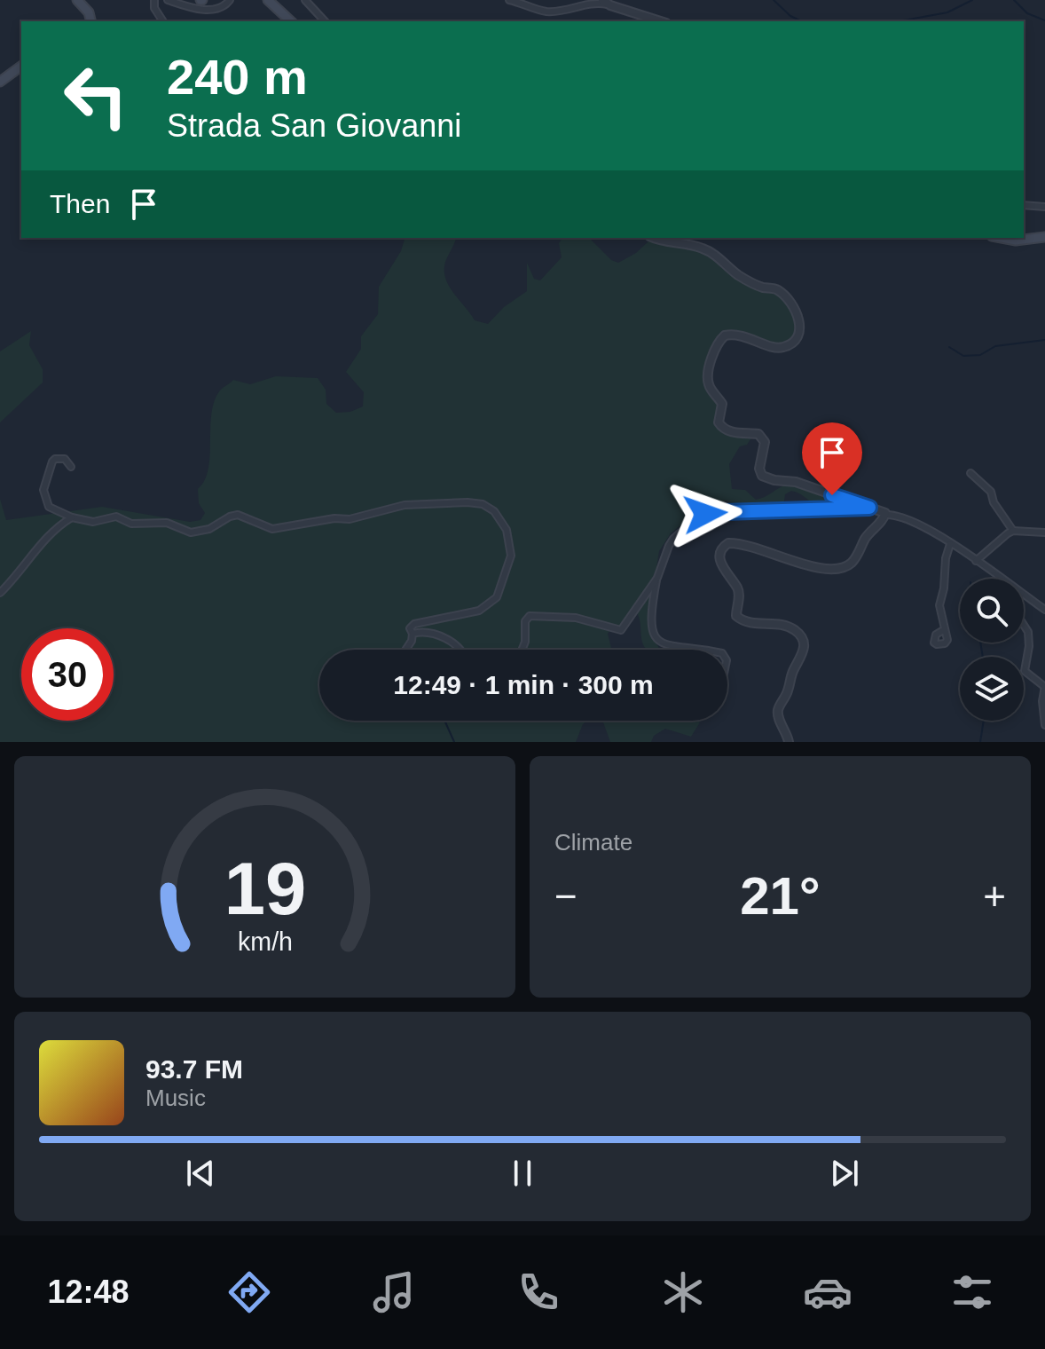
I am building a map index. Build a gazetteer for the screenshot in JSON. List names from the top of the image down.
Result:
{
  "page": {
    "turn": ["240 m", "Strada San Giovanni"],
    "then": "Then",
    "limit": "30",
    "trip": "12:49 · 1 min · 300 m",
    "tile": "Climate",
    "heat": ["−", "21°", "+"],
    "song": ["93.7 FM", "Music"],
    "tabs": "12:48",
    "gauge": ["19", "km/h"]
  }
}
